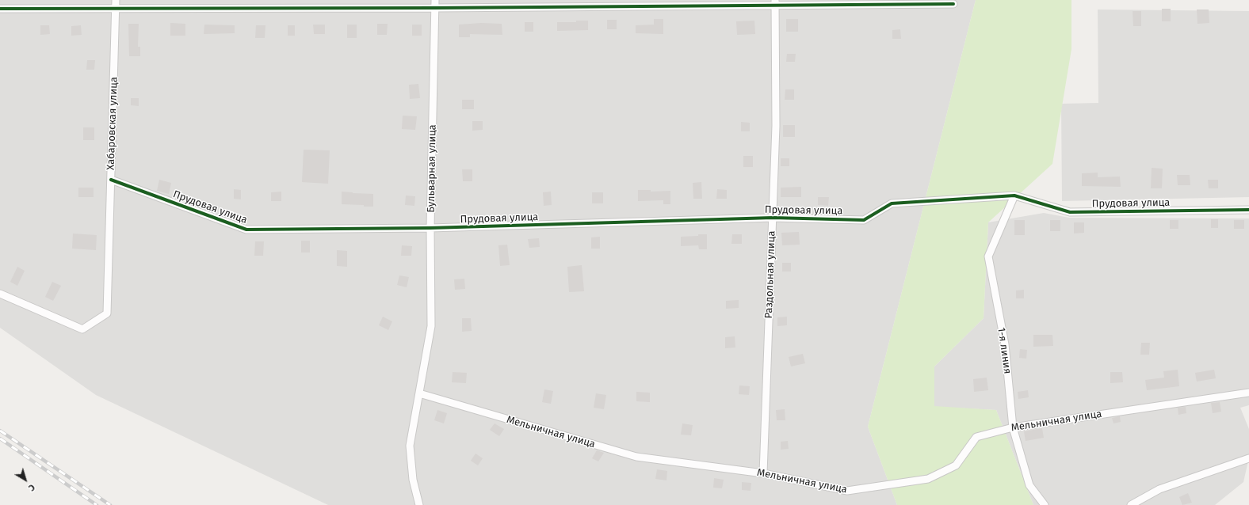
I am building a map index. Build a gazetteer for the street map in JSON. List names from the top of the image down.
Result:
{
  "streets": {
    "street": [
      "Хабаровская улица",
      "Бульварная улица",
      "Прудовая улица",
      "Раздольная улица",
      "1-я линия",
      "Мельничная улица"
    ]
  },
  "crossings": [
    ["Хабаровская улица", "Прудовая улица"],
    ["Бульварная улица", "Прудовая улица"],
    ["Бульварная улица", "Мельничная улица"],
    ["Прудовая улица", "Раздольная улица"],
    ["Прудовая улица", "1-я линия"],
    ["Раздольная улица", "Мельничная улица"],
    ["1-я линия", "Мельничная улица"]
  ],
  "north": "bottom right"
}
